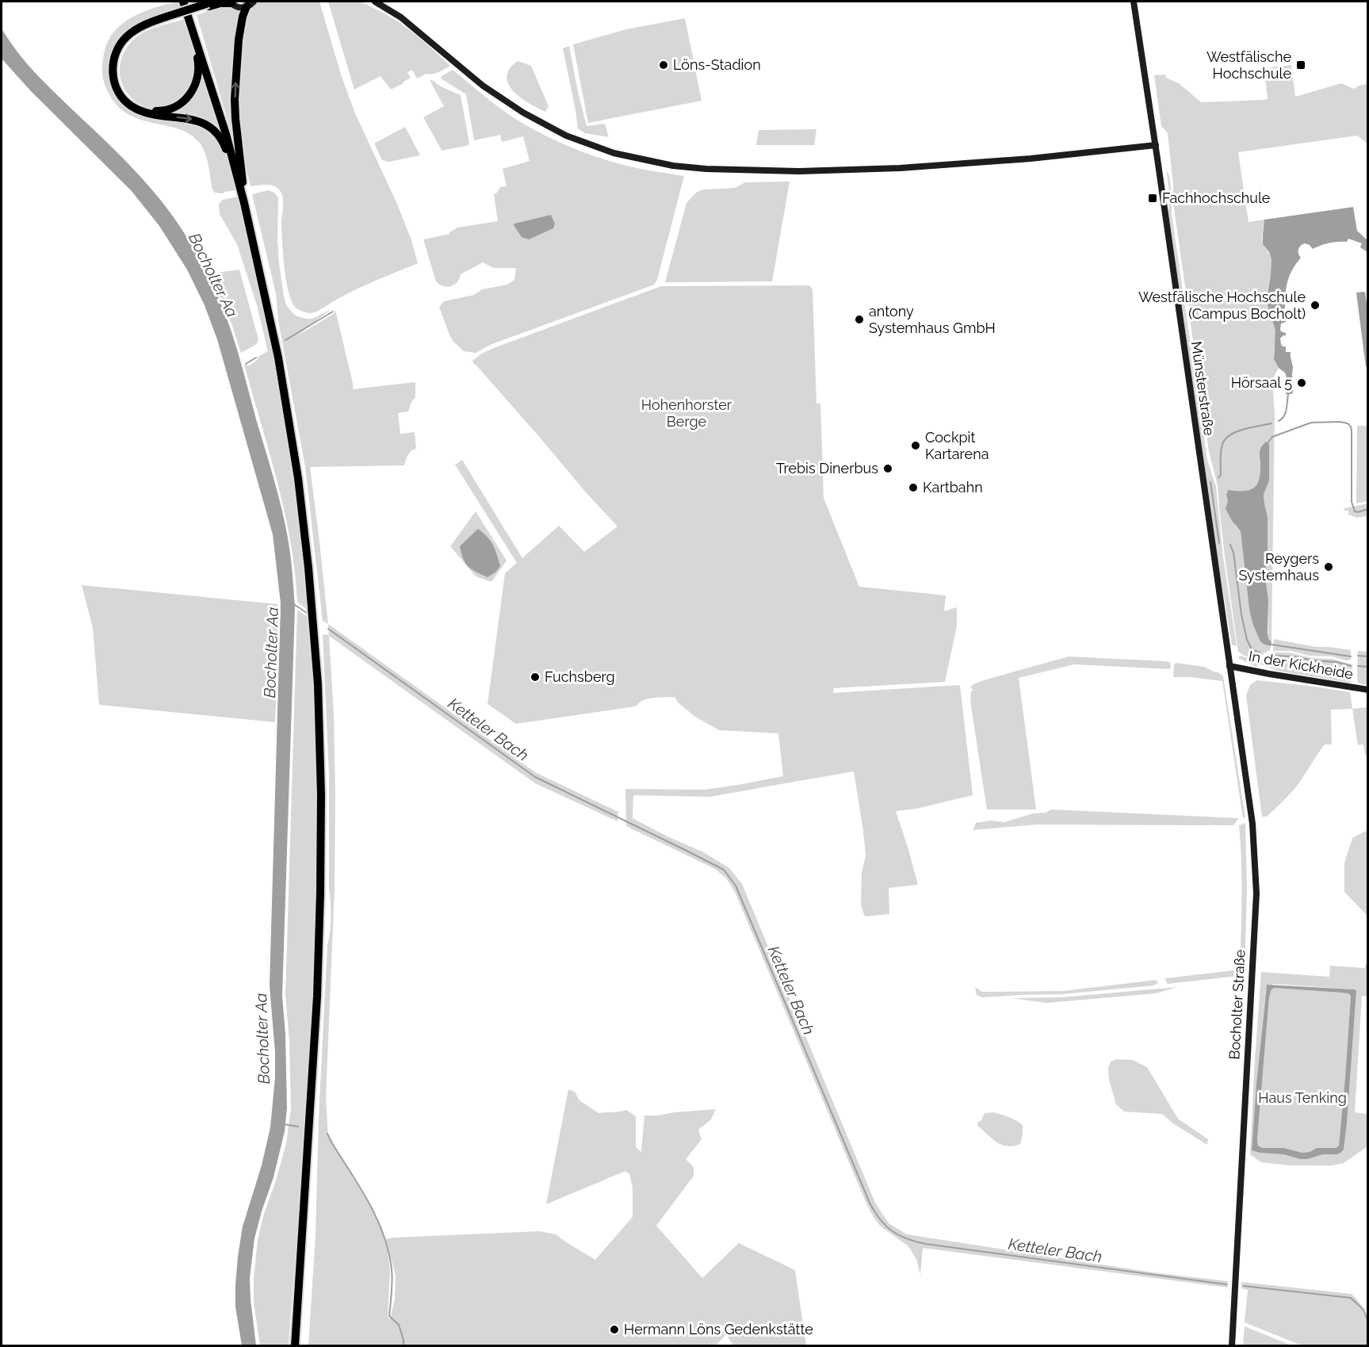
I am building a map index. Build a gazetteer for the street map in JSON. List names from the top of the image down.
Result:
{
  "streets": {
    "main road": ["Münsterstraße", "In der Kickheide", "Bocholter Straße"]
  },
  "crossings": [
    ["Münsterstraße", "In der Kickheide"],
    ["Münsterstraße", "Bocholter Straße"],
    ["In der Kickheide", "Bocholter Straße"]
  ],
  "water": ["Bocholter Aa", "Ketteler Bach"],
  "parks": ["Hohenhorster Berge", "Haus Tenking"],
  "places": {
    "other": [
      "Löns-Stadion",
      "Westfälische Hochschule (Campus Bocholt)",
      "antony Systemhaus GmbH",
      "Hörsaal 5",
      "Cockpit Kartarena",
      "Trebis Dinerbus",
      "Kartbahn",
      "Reygers Systemhaus",
      "Fuchsberg",
      "Hermann Löns Gedenkstätte"
    ],
    "transit": ["Westfälische Hochschule", "Fachhochschule"]
  }
}
